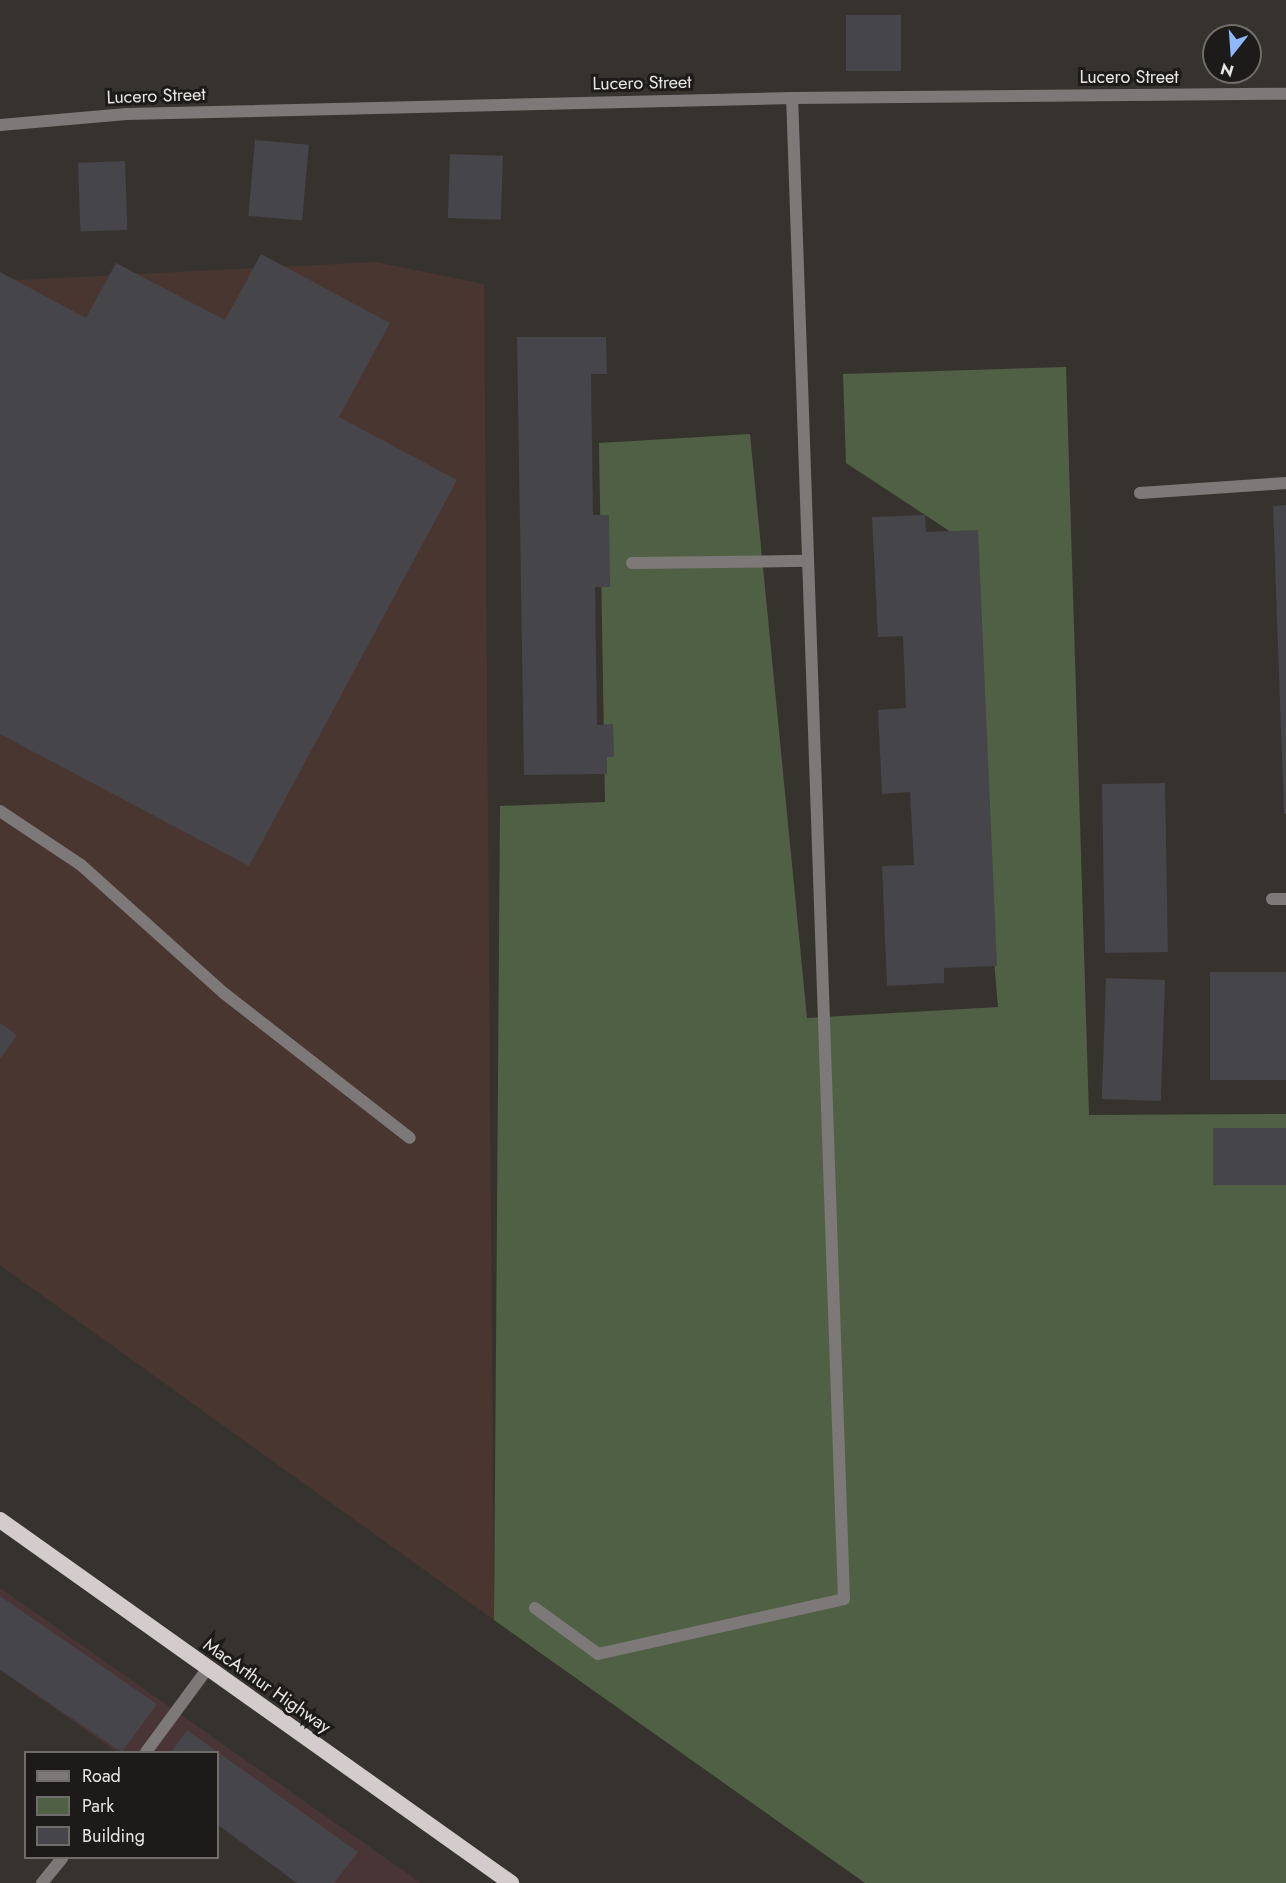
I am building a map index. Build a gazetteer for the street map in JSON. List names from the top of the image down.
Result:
{
  "streets": {
    "highway": ["MacArthur Highway"],
    "street": ["Lucero Street"]
  },
  "legend": ["Road", "Park", "Building"],
  "north": "bottom"
}
